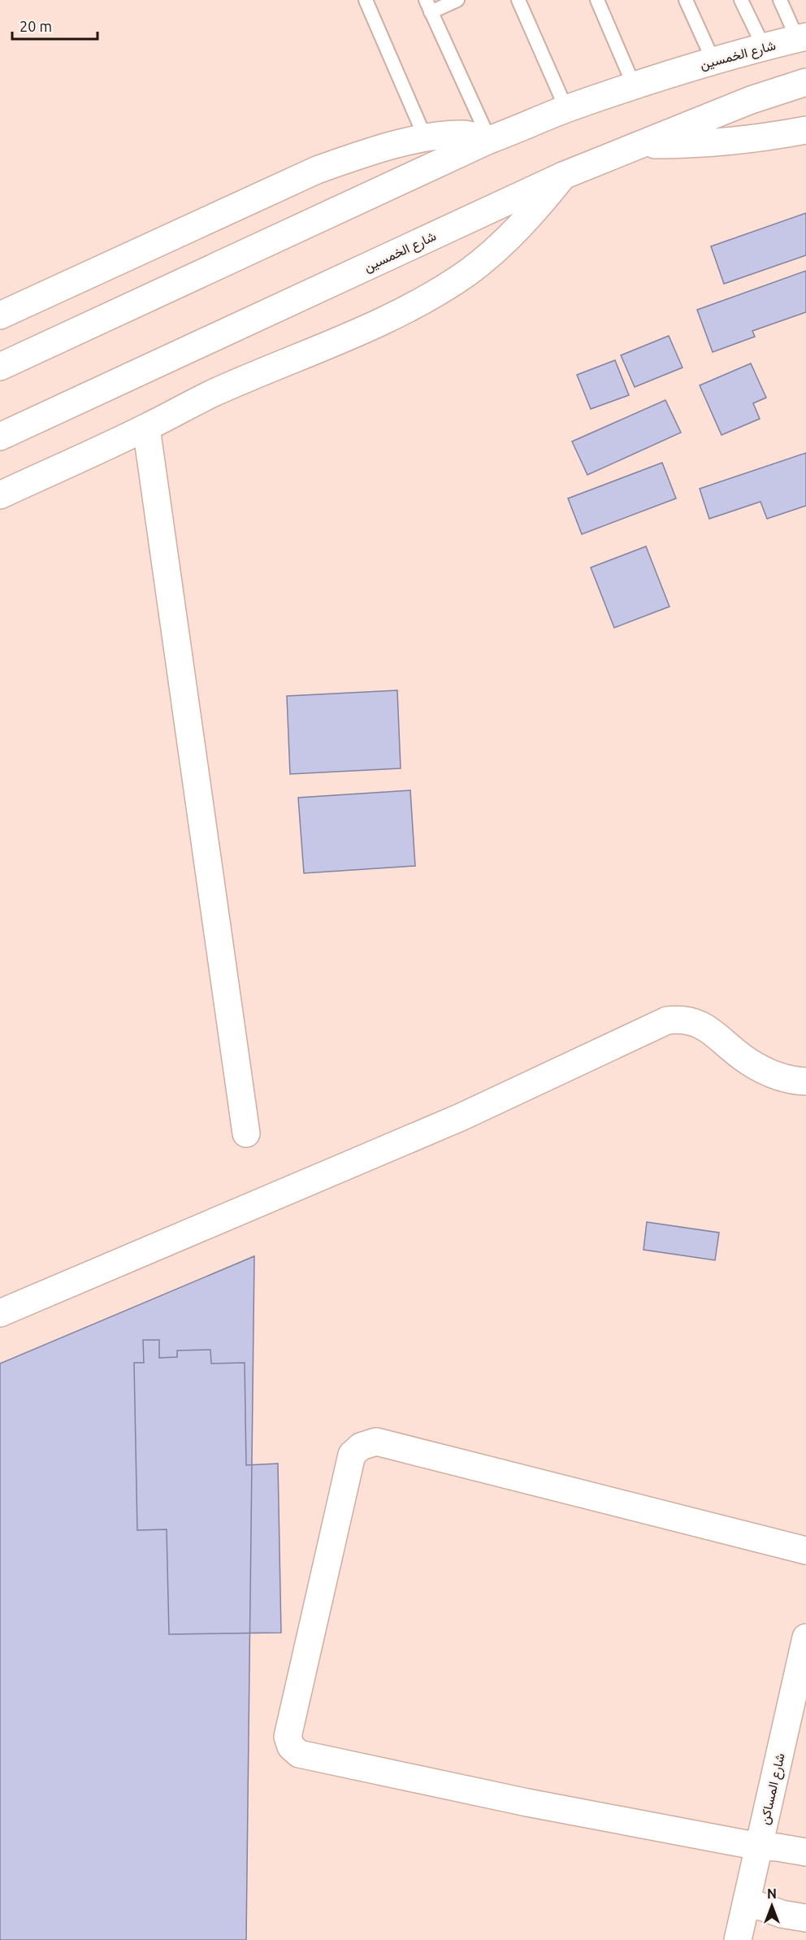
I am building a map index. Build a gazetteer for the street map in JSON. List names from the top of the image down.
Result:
{
  "streets": {
    "street": ["شارع الخمسين", "شارع المساكن"]
  },
  "scale_bar": "20 m",
  "north": "top"
}
